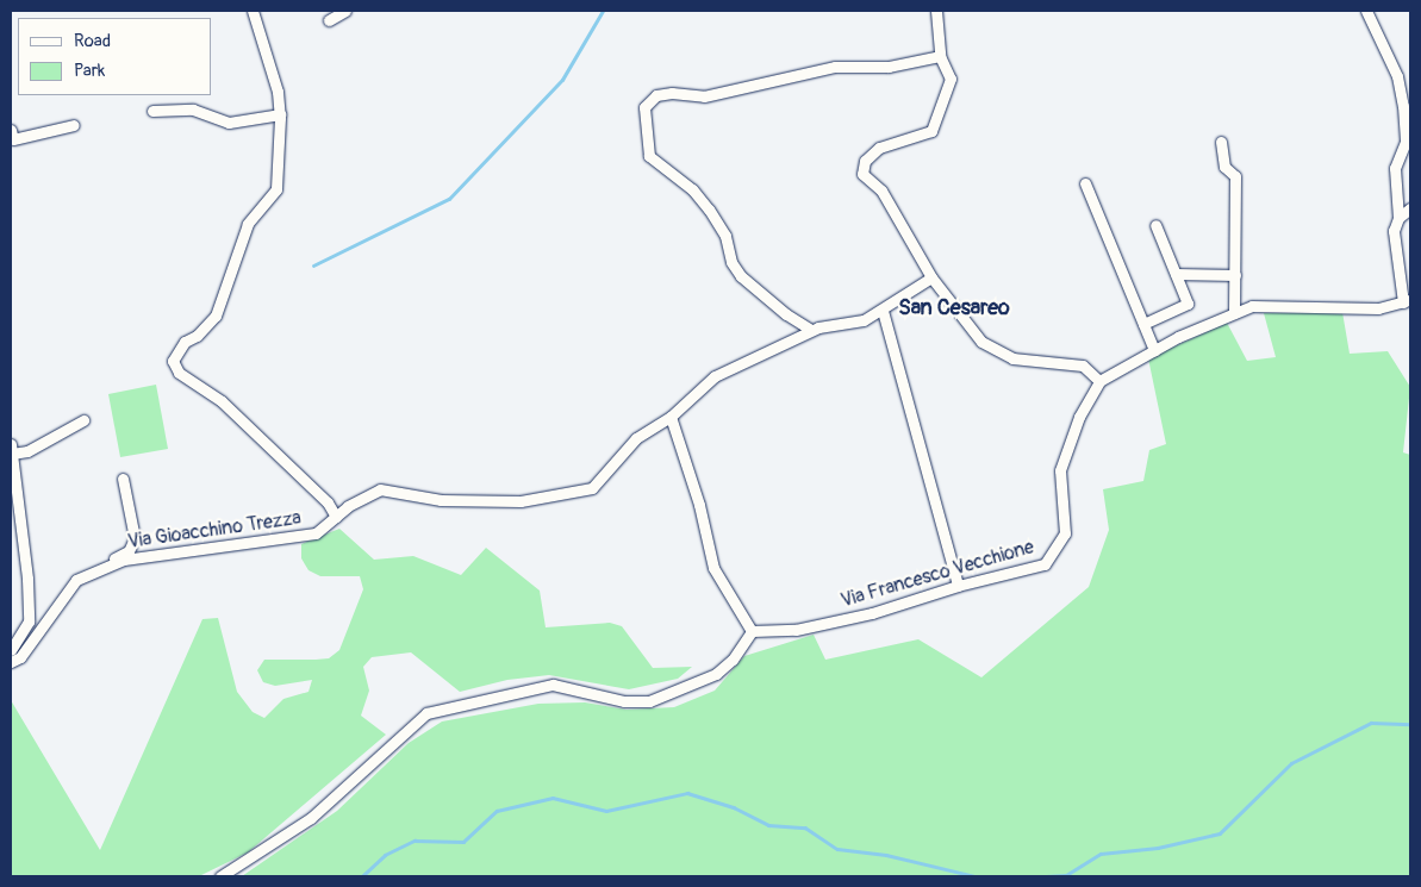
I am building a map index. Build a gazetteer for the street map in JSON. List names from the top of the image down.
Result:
{
  "streets": {
    "street": ["Via Gioacchino Trezza", "Via Francesco Vecchione"]
  },
  "districts": ["San Cesareo"],
  "legend": ["Road", "Park"]
}
